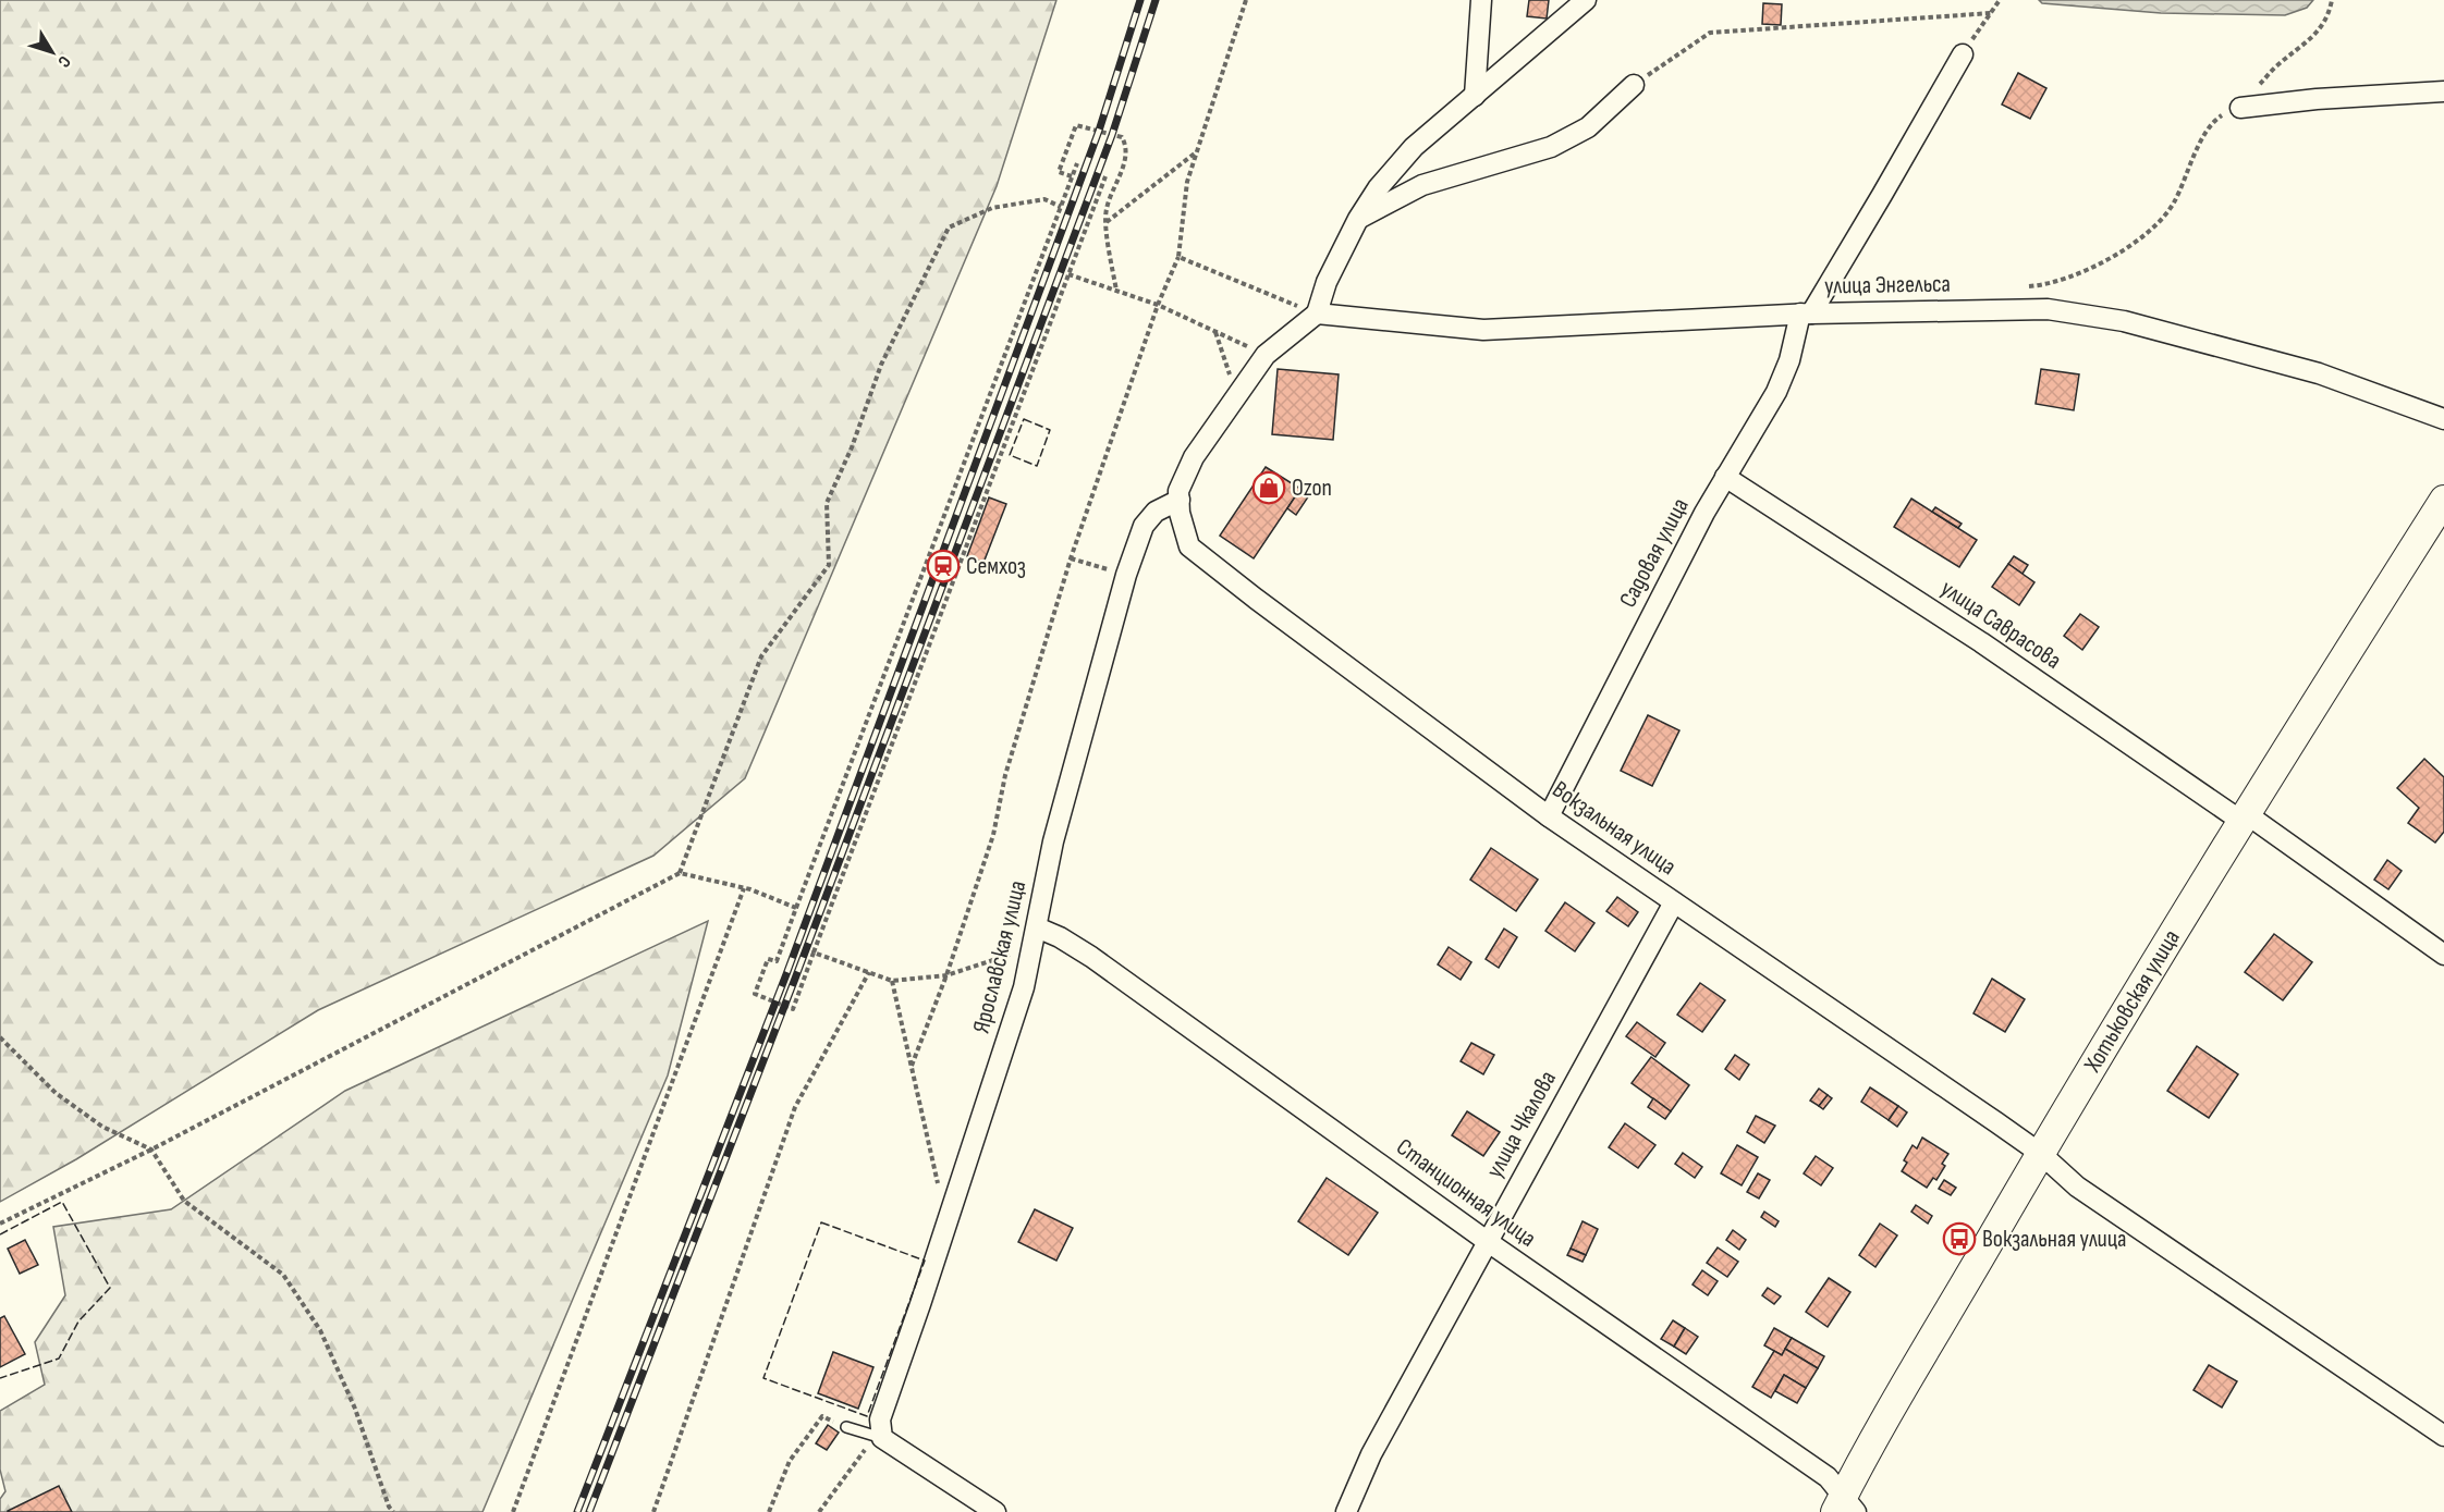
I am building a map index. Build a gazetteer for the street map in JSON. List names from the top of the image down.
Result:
{
  "streets": {
    "main road": ["Хотьковская улица"],
    "street": [
      "улица Энгельса",
      "Садовая улица",
      "улица Саврасова",
      "Вокзальная улица",
      "Ярославская улица",
      "улица Чкалова",
      "Станционная улица"
    ]
  },
  "crossings": [
    ["улица Энгельса", "Садовая улица"],
    ["Садовая улица", "улица Саврасова"],
    ["Садовая улица", "Вокзальная улица"],
    ["улица Саврасова", "Хотьковская улица"],
    ["Вокзальная улица", "Ярославская улица"],
    ["Вокзальная улица", "Хотьковская улица"],
    ["Вокзальная улица", "улица Чкалова"],
    ["Ярославская улица", "Станционная улица"],
    ["Хотьковская улица", "Станционная улица"],
    ["улица Чкалова", "Станционная улица"]
  ],
  "places": {
    "shop": ["Ozon"],
    "station": ["Семхоз"],
    "bus stop": ["Вокзальная улица"]
  },
  "north": "bottom right"
}
